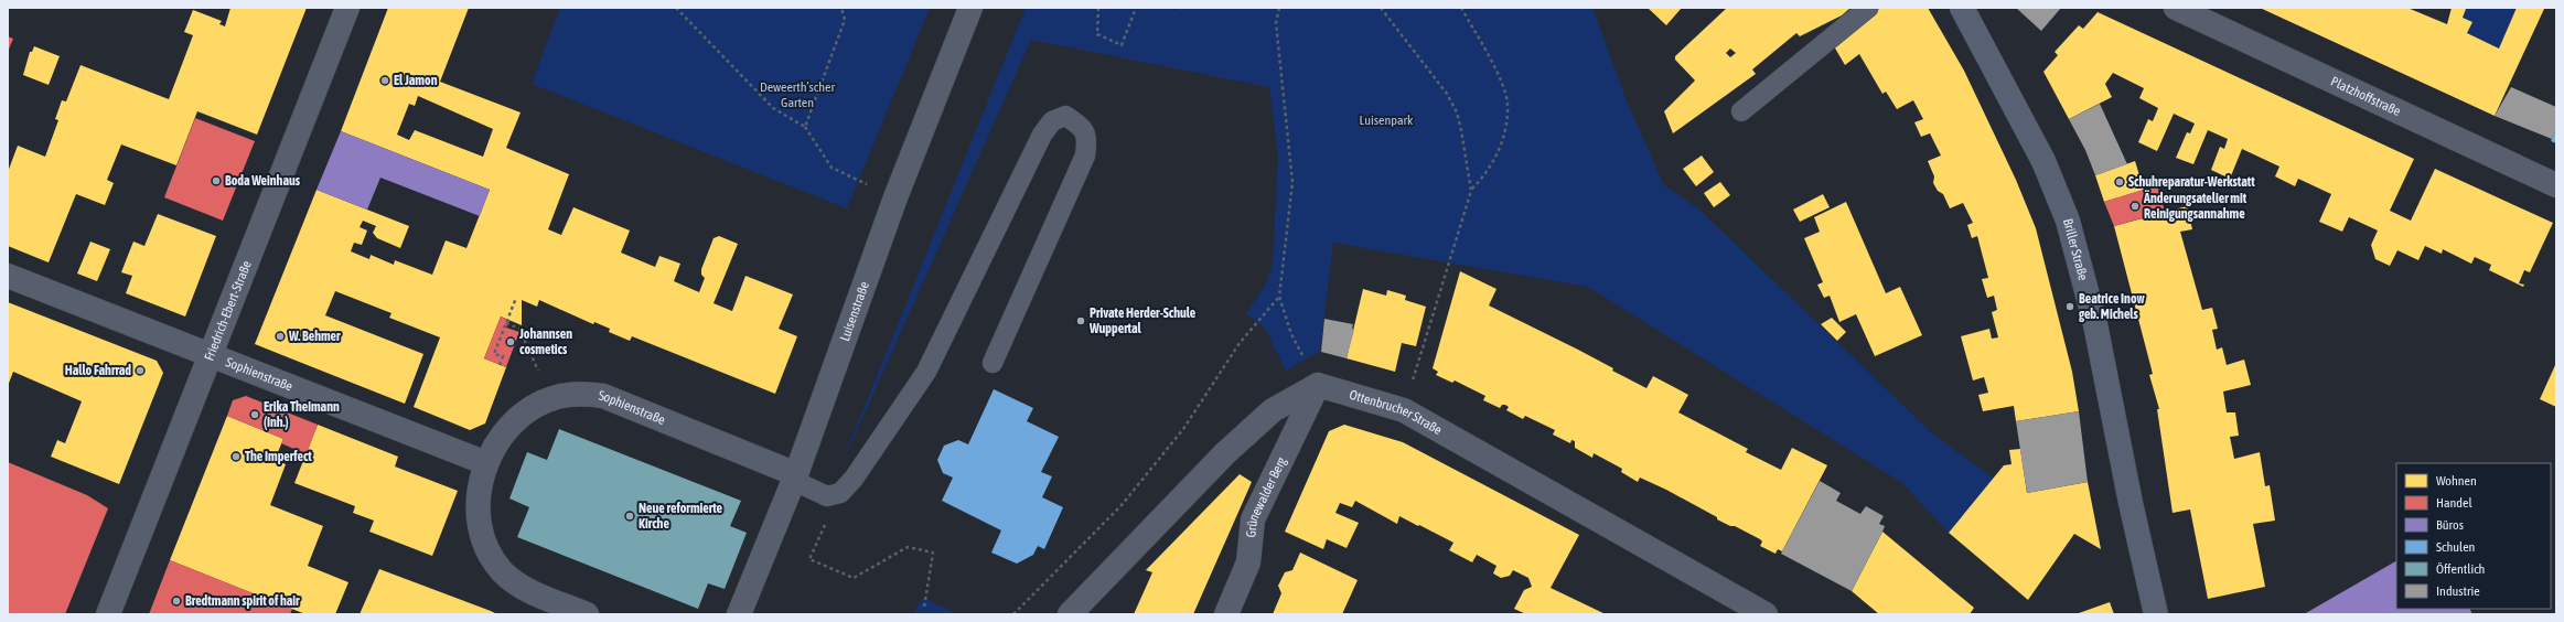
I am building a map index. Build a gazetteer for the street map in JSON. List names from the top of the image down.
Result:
{
  "streets": {
    "main road": ["Briller Straße"],
    "street": [
      "Platzhoffstraße",
      "Friedrich-Ebert-Straße",
      "Luisenstraße",
      "Sophienstraße",
      "Ottenbrucher Straße",
      "Grünewalder Berg"
    ]
  },
  "crossings": [
    ["Friedrich-Ebert-Straße", "Sophienstraße"],
    ["Luisenstraße", "Sophienstraße"],
    ["Ottenbrucher Straße", "Grünewalder Berg"]
  ],
  "parks": ["Deweerth’scher Garten", "Luisenpark"],
  "places": [
    "El Jamon",
    "Boda Weinhaus",
    "Schuhreparatur-Werkstatt",
    "Änderungsatelier mit Reinigungsannahme",
    "Beatrice Inow geb. Michels",
    "Private Herder-Schule Wuppertal",
    "W. Behmer",
    "Johannsen cosmetics",
    "Hallo Fahrrad",
    "Erika Theimann (Inh.)",
    "The Imperfect",
    "Neue reformierte Kirche",
    "Bredtmann spirit of hair"
  ],
  "legend": [
    "Wohnen",
    "Handel",
    "Büros",
    "Schulen",
    "Öffentlich",
    "Industrie"
  ]
}
